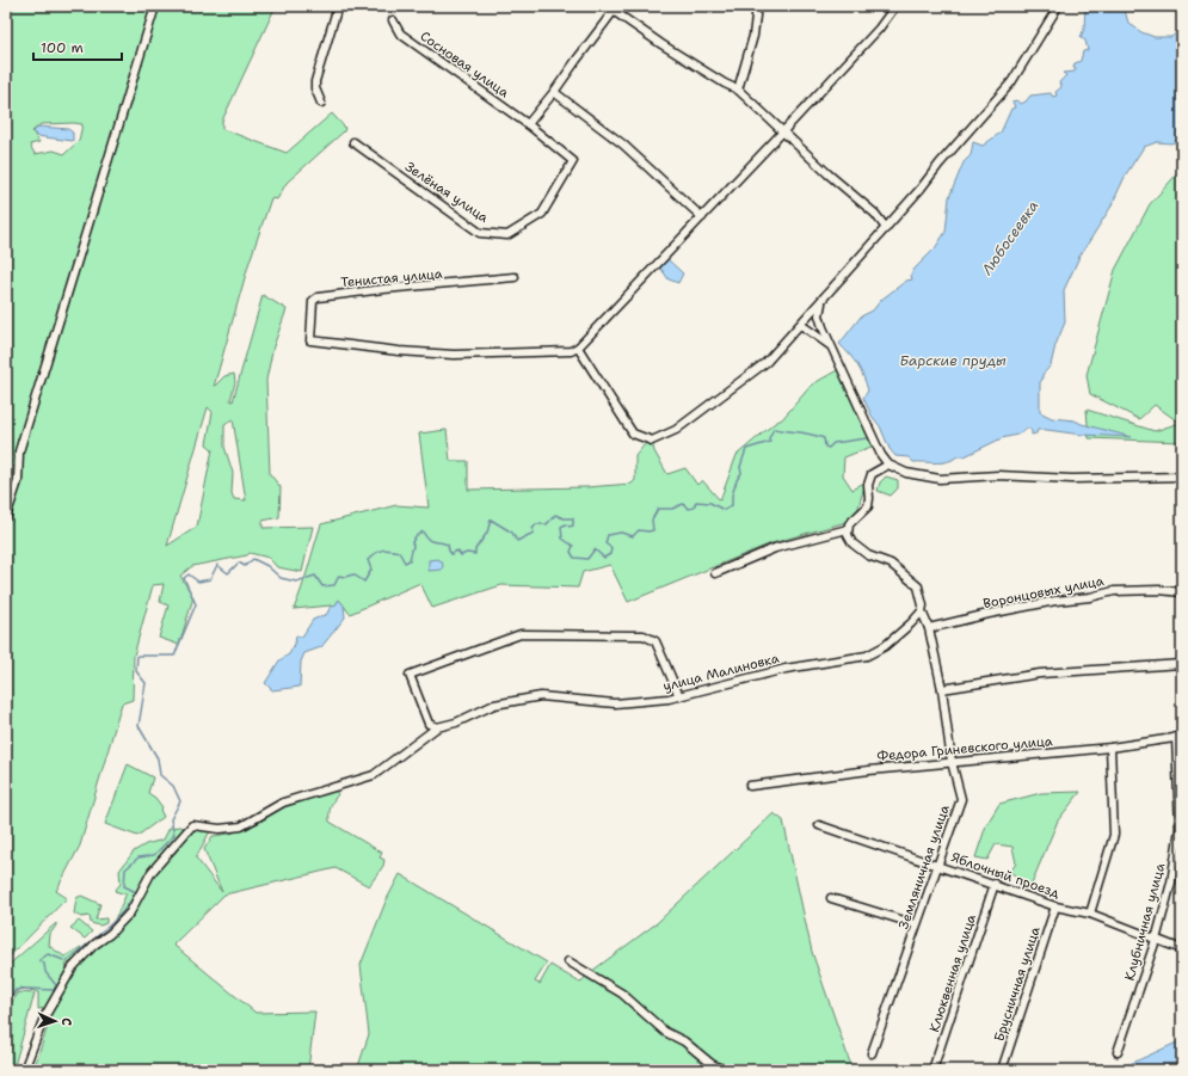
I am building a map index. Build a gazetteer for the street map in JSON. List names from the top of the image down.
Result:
{
  "streets": {
    "street": [
      "Сосновая улица",
      "Зелёная улица",
      "Тенистая улица",
      "Воронцовых улица",
      "улица Малиновка",
      "Федора Гриневского улица",
      "Земляничная улица",
      "Яблочный проезд",
      "Клубничная улица",
      "Клюквенная улица",
      "Брусничная улица"
    ]
  },
  "crossings": [
    ["Сосновая улица", "Зелёная улица"],
    ["Воронцовых улица", "Земляничная улица"],
    ["Федора Гриневского улица", "Земляничная улица"],
    ["Федора Гриневского улица", "Клубничная улица"],
    ["Земляничная улица", "Яблочный проезд"],
    ["Яблочный проезд", "Клубничная улица"],
    ["Яблочный проезд", "Клюквенная улица"],
    ["Яблочный проезд", "Брусничная улица"]
  ],
  "water": ["Любосеевка", "Барские пруды"],
  "scale_bar": "100 m",
  "north": "right"
}
